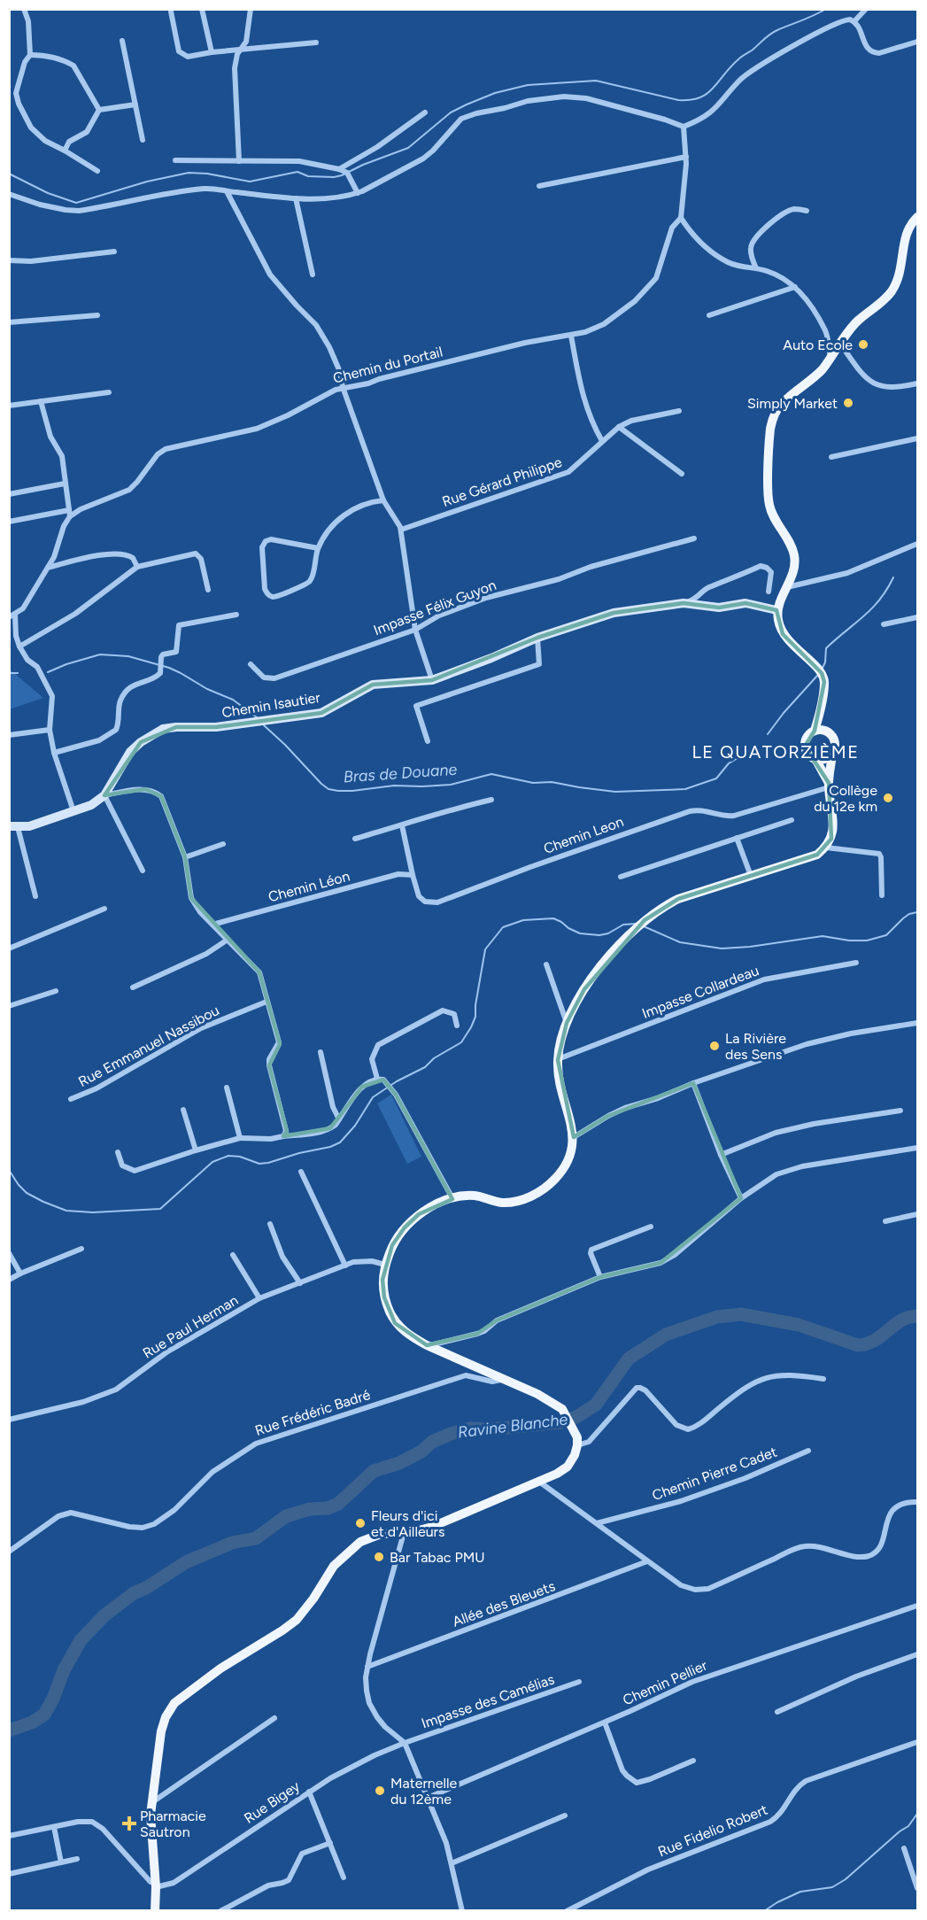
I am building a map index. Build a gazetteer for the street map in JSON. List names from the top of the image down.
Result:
{
  "streets": {
    "main road": ["Chemin Isautier"],
    "street": [
      "Chemin du Portail",
      "Rue Gérard Philippe",
      "Impasse Félix Guyon",
      "Chemin Leon",
      "Chemin Léon",
      "Impasse Collardeau",
      "Rue Emmanuel Nassibou",
      "Rue Paul Herman",
      "Rue Frédéric Badré",
      "Chemin Pierre Cadet",
      "Allée des Bleuets",
      "Chemin Pellier",
      "Impasse des Camélias",
      "Rue Bigey",
      "Rue Fidelio Robert"
    ]
  },
  "crossings": [
    ["Chemin Leon", "Chemin Léon"],
    ["Impasse des Camélias", "Rue Bigey"]
  ],
  "districts": ["LE QUATORZIÈME"],
  "water": ["Bras de Douane", "Ravine Blanche"],
  "places": {
    "other": [
      "Auto Ecole",
      "Simply Market",
      "Collège du 12e km",
      "La Rivière des Sens",
      "Fleurs d'ici et d'Ailleurs",
      "Bar Tabac PMU",
      "Maternelle du 12ème"
    ],
    "health": ["Pharmacie Sautron"]
  }
}
